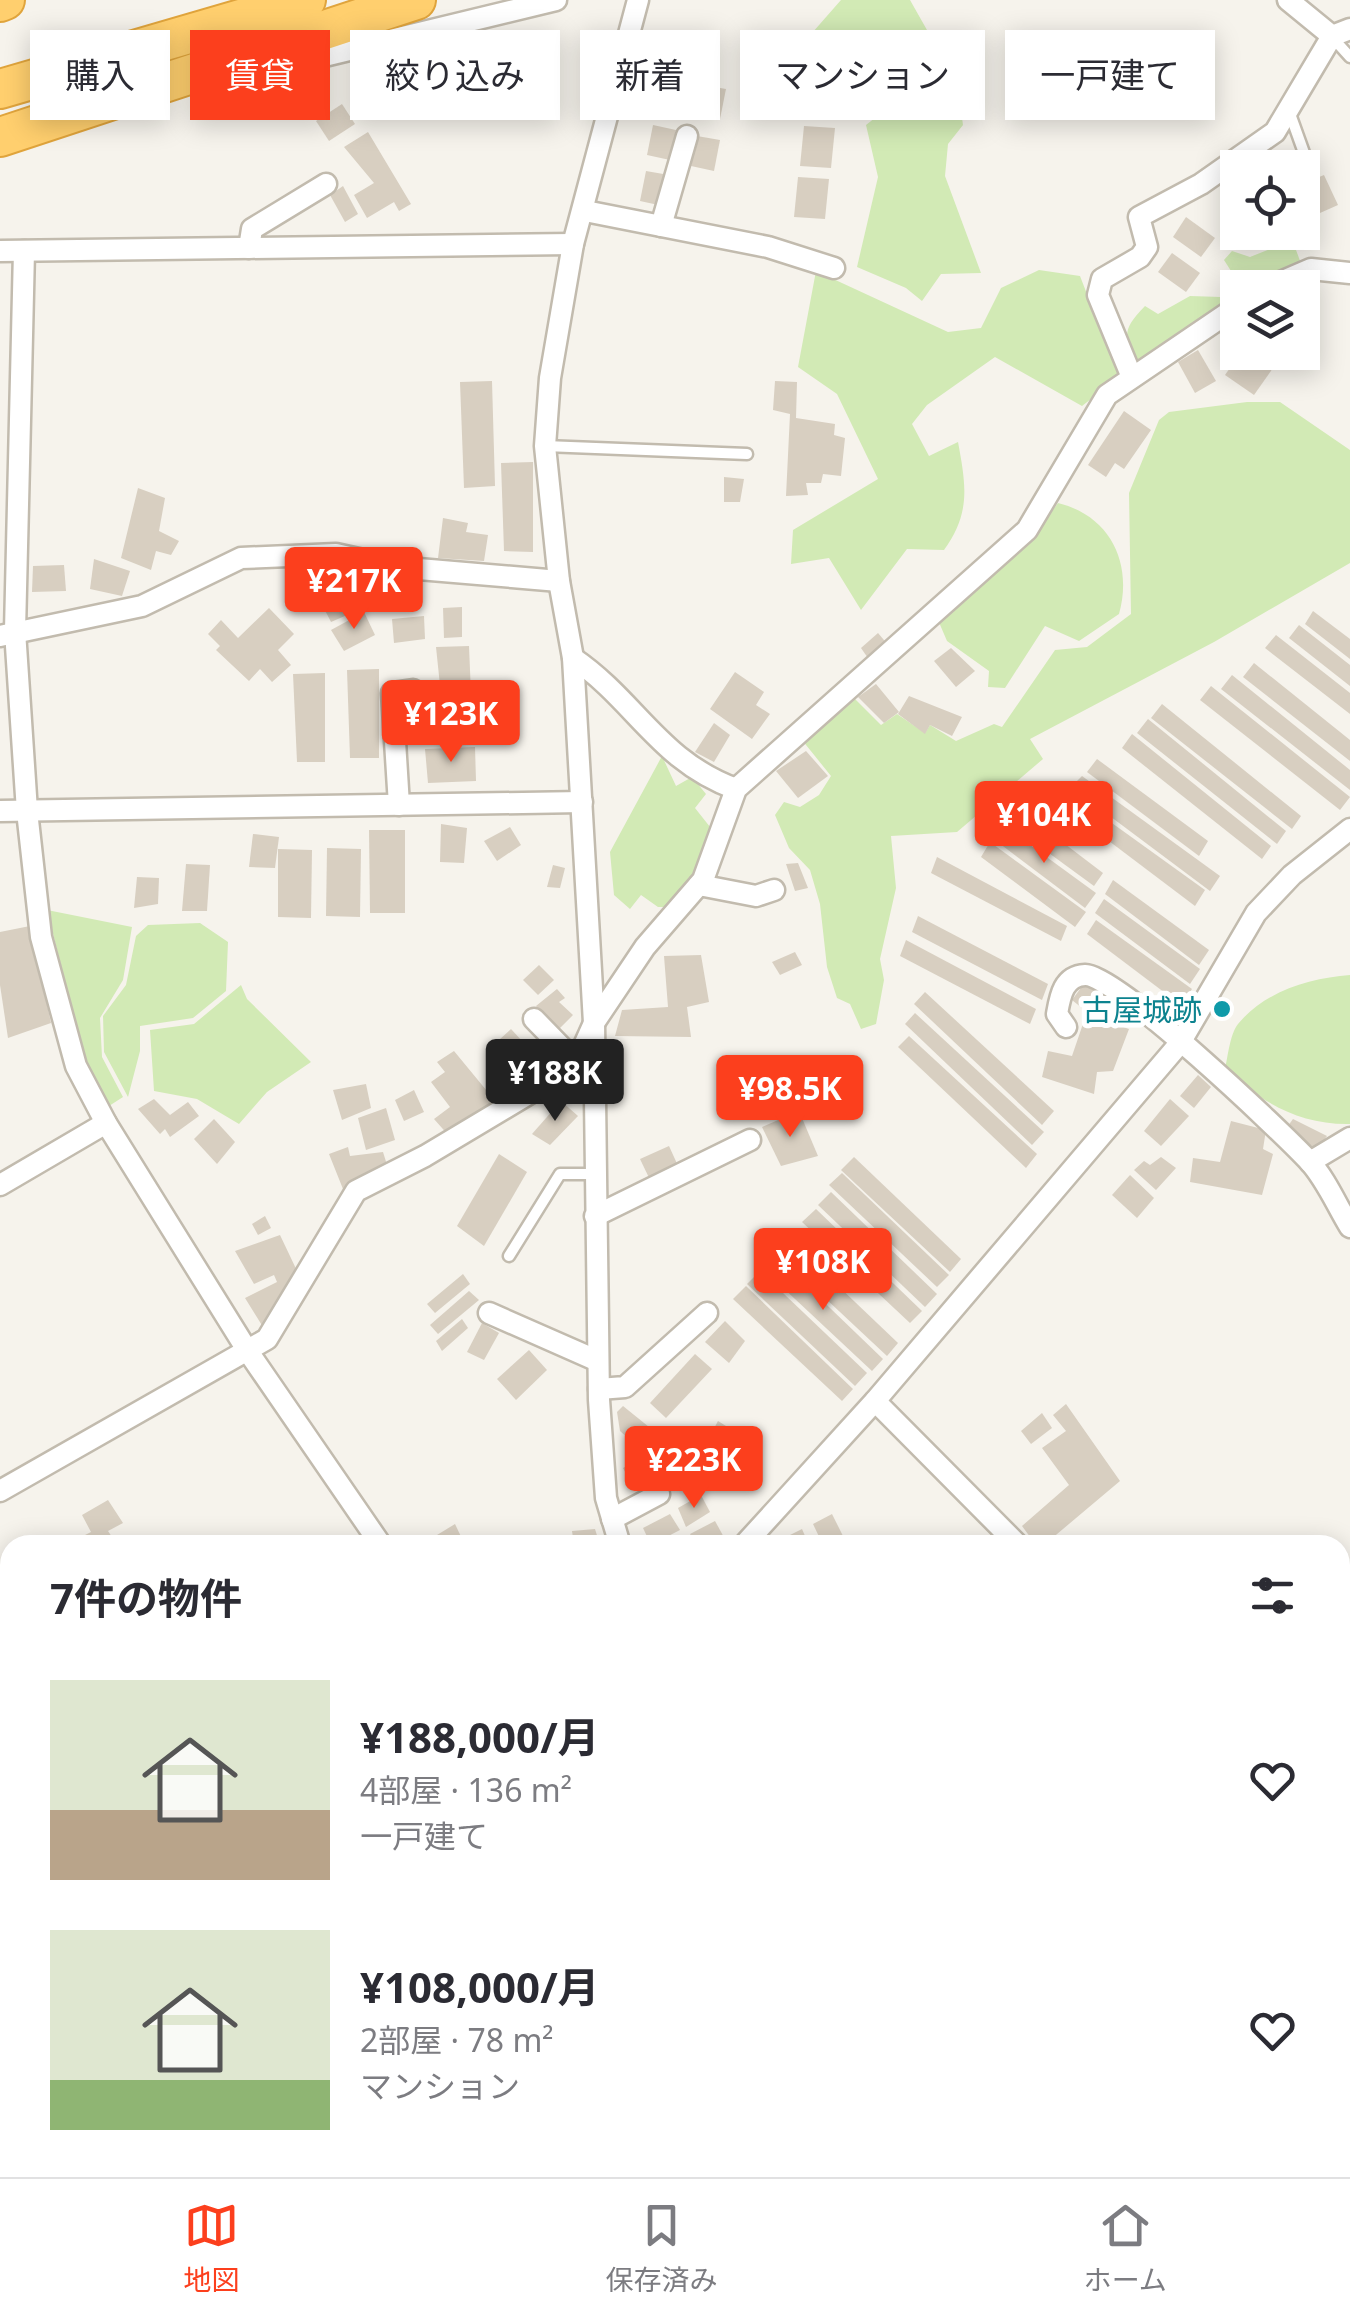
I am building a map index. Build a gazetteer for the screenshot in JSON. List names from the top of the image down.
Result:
{
  "places": ["古屋城跡"],
  "page": {
    "chip": [
      "購入",
      "賃貸",
      "絞り込み",
      "新着",
      "マンション",
      "一戸建て"
    ],
    "price": [
      "¥217K",
      "¥123K",
      "¥104K",
      "¥188K",
      "¥98.5K",
      "¥108K",
      "¥223K"
    ],
    "heading": "7件の物件",
    "list": [
      {
        "name": "¥188,000/月",
        "note": "4部屋 · 136 m² · 一戸建て"
      },
      {
        "name": "¥108,000/月",
        "note": "2部屋 · 78 m² · マンション"
      }
    ],
    "tabs": ["地図", "保存済み", "ホーム"]
  }
}
